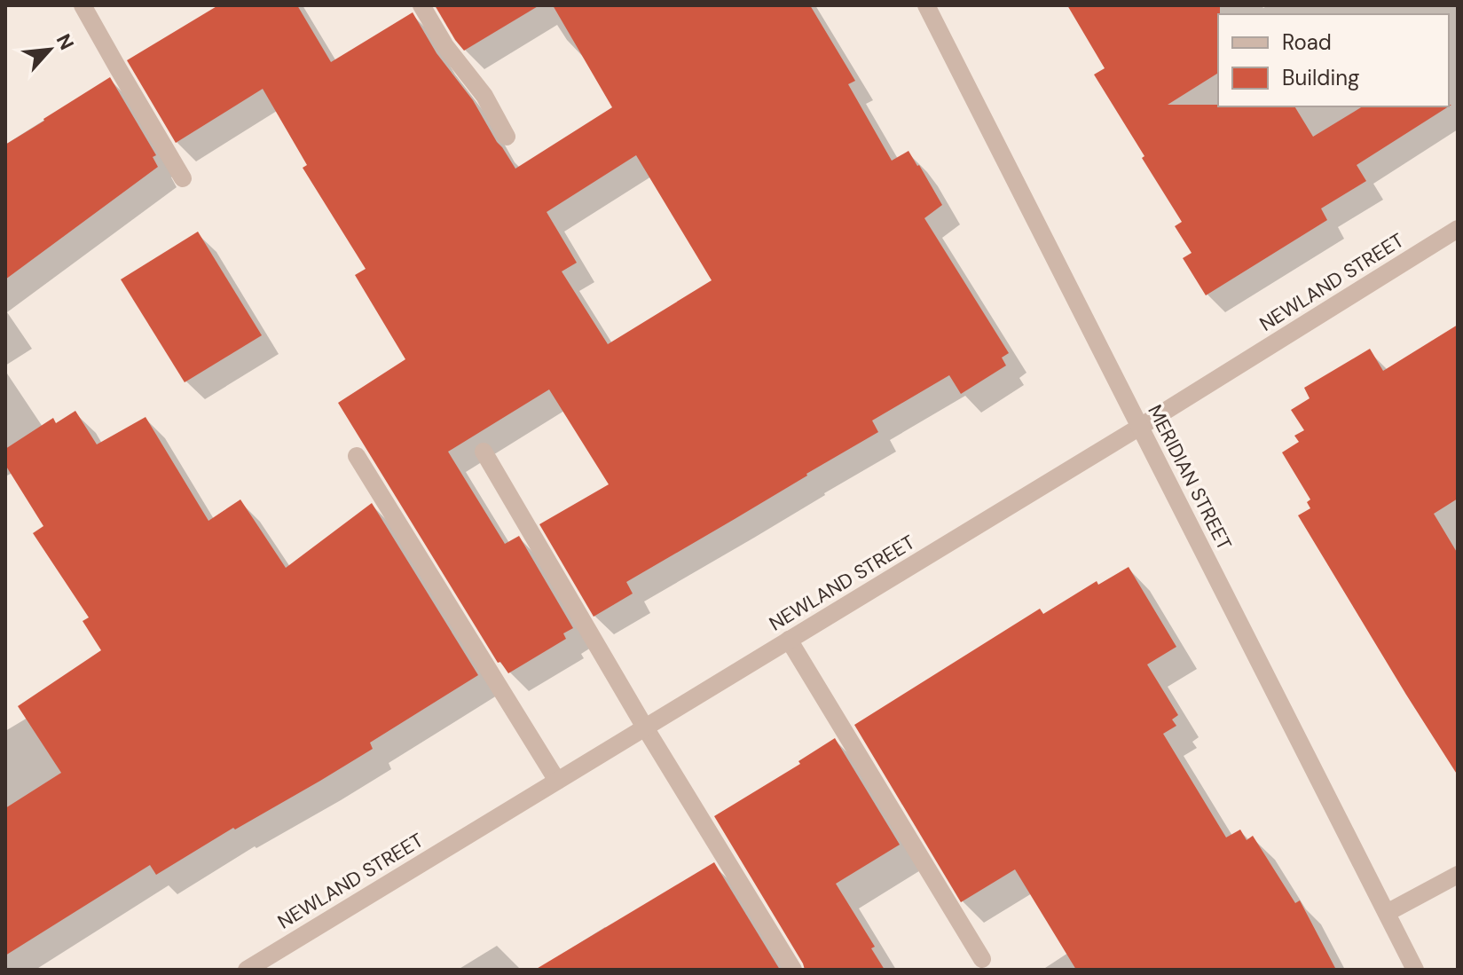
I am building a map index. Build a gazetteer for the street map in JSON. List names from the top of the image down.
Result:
{
  "streets": {
    "street": ["NEWLAND STREET", "MERIDIAN STREET"]
  },
  "crossings": [
    ["NEWLAND STREET", "MERIDIAN STREET"]
  ],
  "legend": ["Road", "Building"],
  "north": "top right"
}
